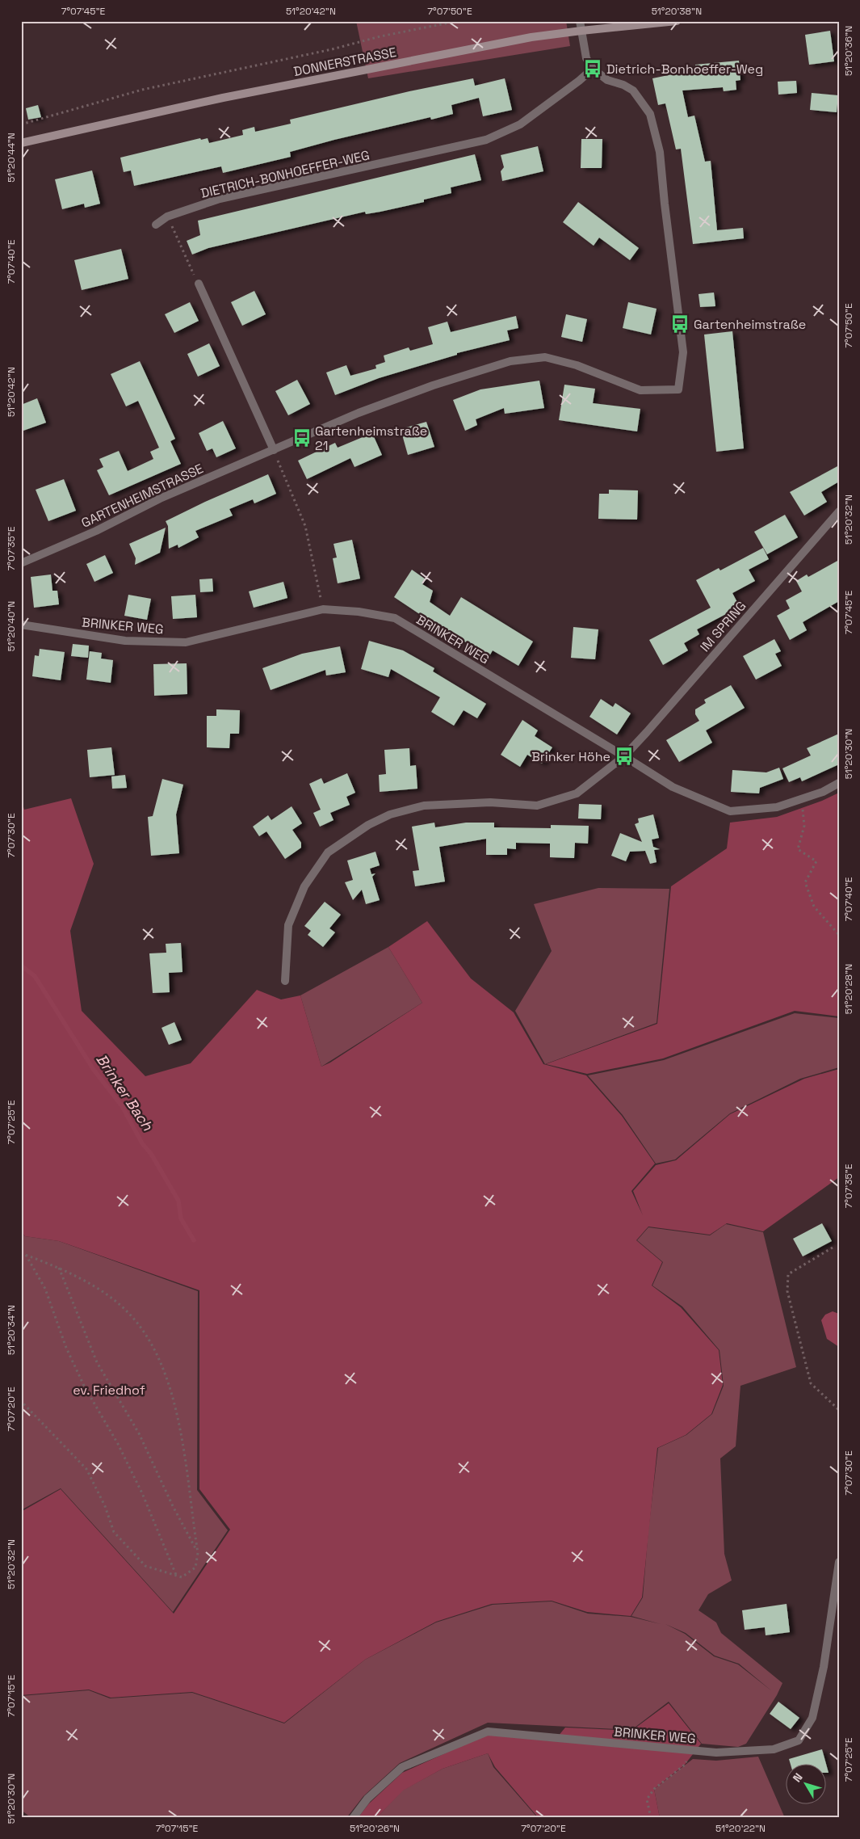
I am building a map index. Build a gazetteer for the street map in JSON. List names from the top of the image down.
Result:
{
  "streets": {
    "main road": ["DONNERSTRASSE"],
    "street": [
      "DIETRICH-BONHOEFFER-WEG",
      "GARTENHEIMSTRASSE",
      "BRINKER WEG",
      "IM SPRING"
    ]
  },
  "crossings": [
    ["DONNERSTRASSE", "GARTENHEIMSTRASSE"],
    ["DIETRICH-BONHOEFFER-WEG", "GARTENHEIMSTRASSE"],
    ["BRINKER WEG", "IM SPRING"]
  ],
  "water": ["Brinker Bach"],
  "parks": ["ev. Friedhof"],
  "places": {
    "bus stop": [
      "Dietrich-Bonhoeffer-Weg",
      "Gartenheimstraße",
      "Gartenheimstraße 21",
      "Brinker Höhe"
    ]
  },
  "north": "top left",
  "coordinates": [
    "7°07'45\"E",
    "51°20'42\"N",
    "7°07'50\"E",
    "51°20'38\"N",
    "51°20'36\"N",
    "51°20'44\"N",
    "7°07'40\"E",
    "51°20'32\"N",
    "7°07'35\"E",
    "51°20'40\"N",
    "51°20'30\"N",
    "7°07'30\"E",
    "51°20'28\"N",
    "7°07'25\"E",
    "51°20'34\"N",
    "7°07'20\"E",
    "7°07'15\"E",
    "51°20'26\"N",
    "51°20'22\"N"
  ]
}
